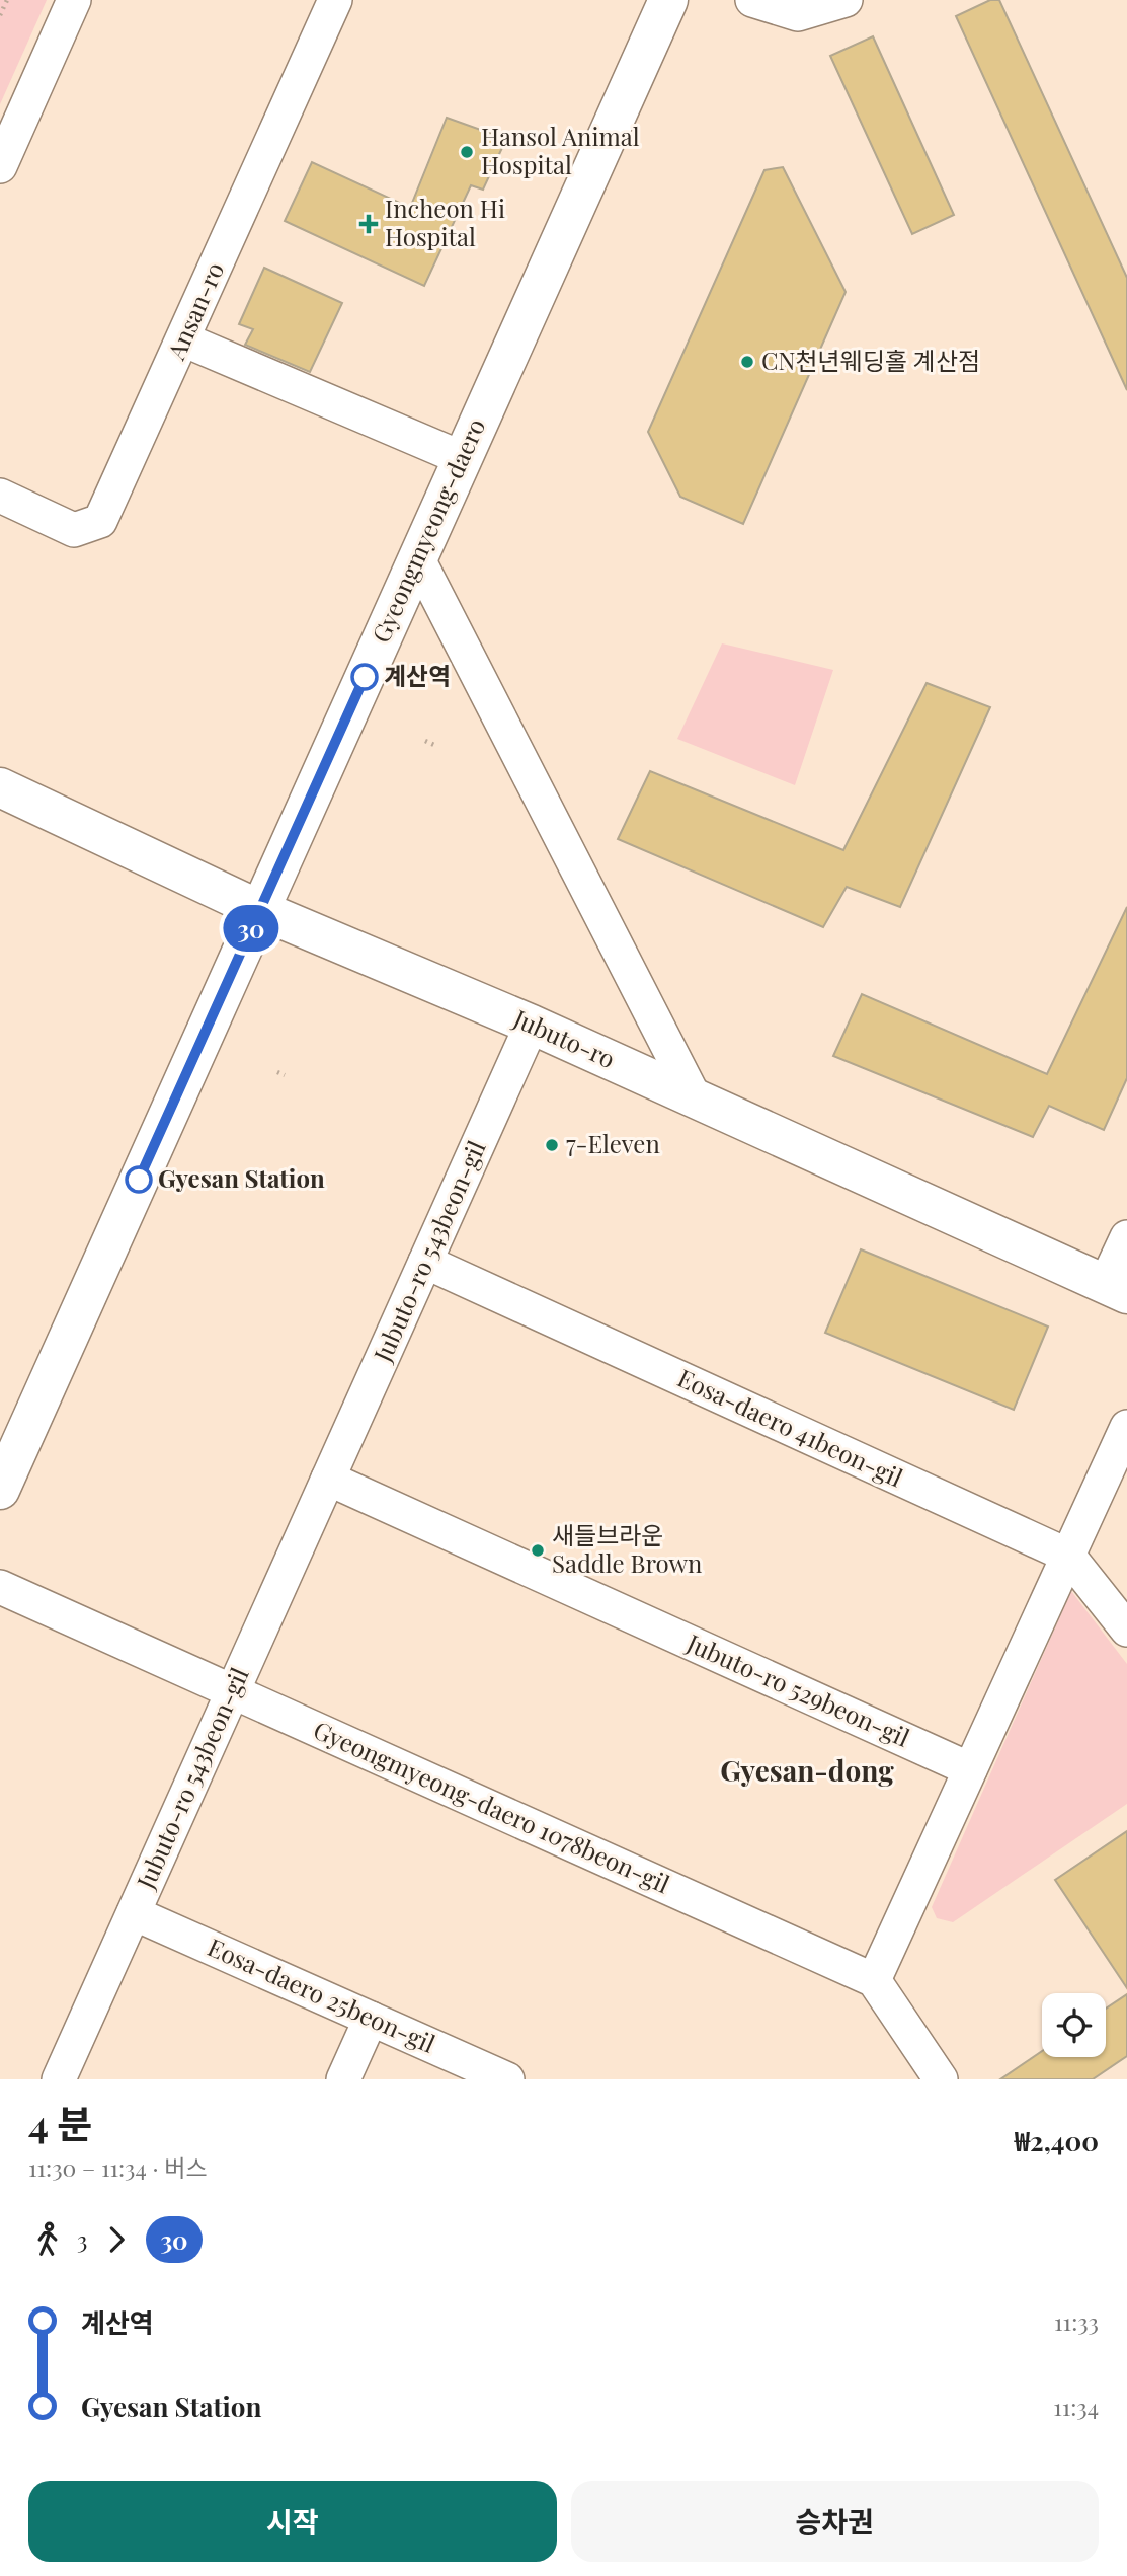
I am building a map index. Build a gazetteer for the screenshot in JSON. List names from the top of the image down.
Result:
{
  "streets": {
    "street": [
      "Ansan-ro",
      "Gyeongmyeong-daero",
      "Jubuto-ro",
      "Jubuto-ro 543beon-gil",
      "Eosa-daero 41beon-gil",
      "Jubuto-ro 529beon-gil",
      "Gyeongmyeong-daero 1078beon-gil",
      "Eosa-daero 25beon-gil"
    ]
  },
  "crossings": [
    ["Gyeongmyeong-daero", "Jubuto-ro"],
    ["Jubuto-ro", "Jubuto-ro 543beon-gil"],
    ["Jubuto-ro 543beon-gil", "Eosa-daero 41beon-gil"],
    ["Jubuto-ro 543beon-gil", "Jubuto-ro 529beon-gil"],
    ["Jubuto-ro 543beon-gil", "Gyeongmyeong-daero 1078beon-gil"],
    ["Jubuto-ro 543beon-gil", "Eosa-daero 25beon-gil"]
  ],
  "districts": ["Gyesan-dong"],
  "places": {
    "other": [
      "Hansol Animal Hospital",
      "CN천년웨딩홀 계산점",
      "계산역",
      "7-Eleven",
      "Gyesan Station",
      "새들브라운 Saddle Brown"
    ],
    "health": ["Incheon Hi Hospital"]
  },
  "lines": ["bus line 30"],
  "page": {
    "on_map": "30",
    "heading": ["4 분", "11:30 – 11:34 · 버스", "₩2,400"],
    "legs": ["3", "30"],
    "list": [
      {
        "name": "계산역",
        "value": "11:33"
      },
      {
        "name": "Gyesan Station",
        "value": "11:34"
      }
    ],
    "buttons": ["시작", "승차권"]
  }
}
